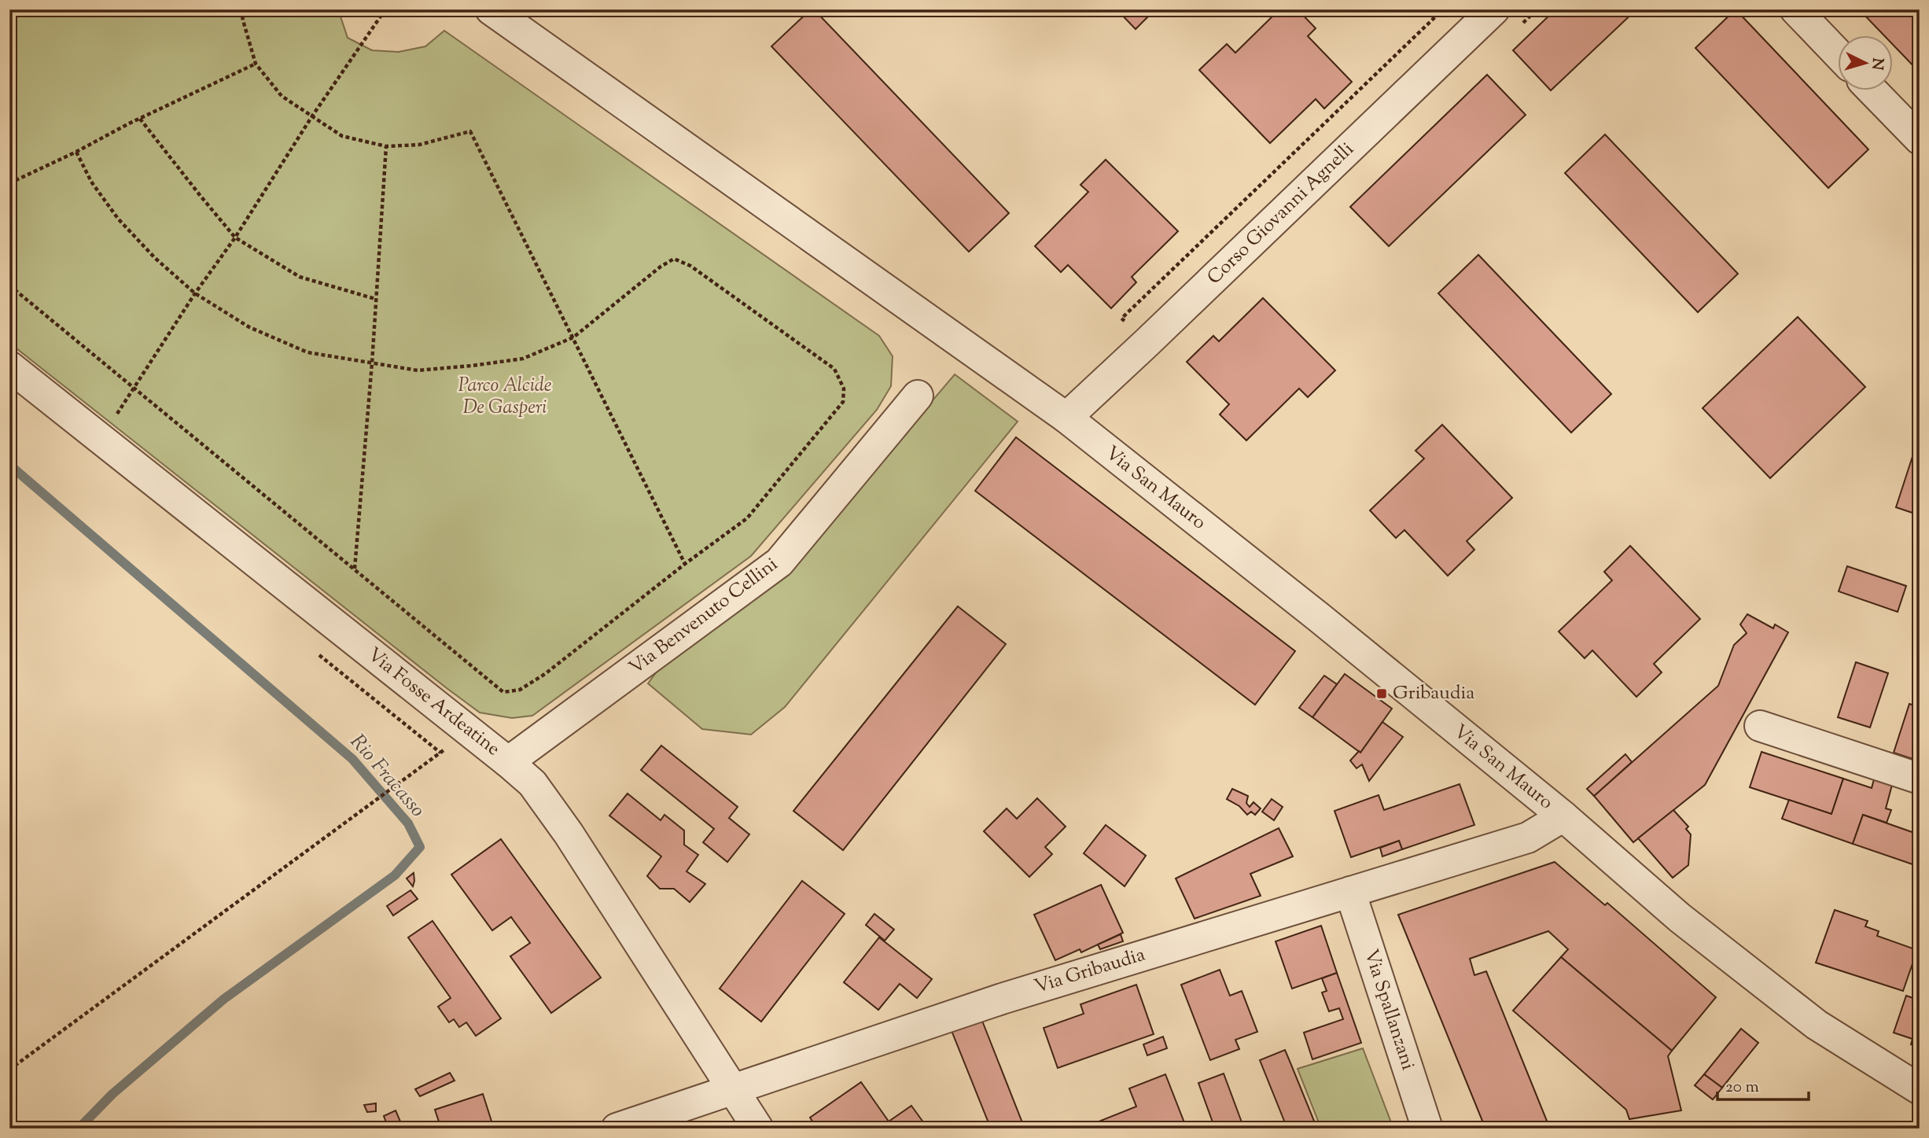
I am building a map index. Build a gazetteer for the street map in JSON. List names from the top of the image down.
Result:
{
  "streets": {
    "street": [
      "Corso Giovanni Agnelli",
      "Via San Mauro",
      "Via Benvenuto Cellini",
      "Via Fosse Ardeatine",
      "Via Gribaudia",
      "Via Spallanzani"
    ]
  },
  "crossings": [
    ["Corso Giovanni Agnelli", "Via San Mauro"],
    ["Via San Mauro", "Via Gribaudia"],
    ["Via Benvenuto Cellini", "Via Fosse Ardeatine"],
    ["Via Fosse Ardeatine", "Via Gribaudia"],
    ["Via Gribaudia", "Via Spallanzani"]
  ],
  "water": ["Rio Fracasso"],
  "parks": ["Parco Alcide De Gasperi"],
  "places": {
    "transit": ["Gribaudia"]
  },
  "scale_bar": "20 m",
  "north": "right"
}
